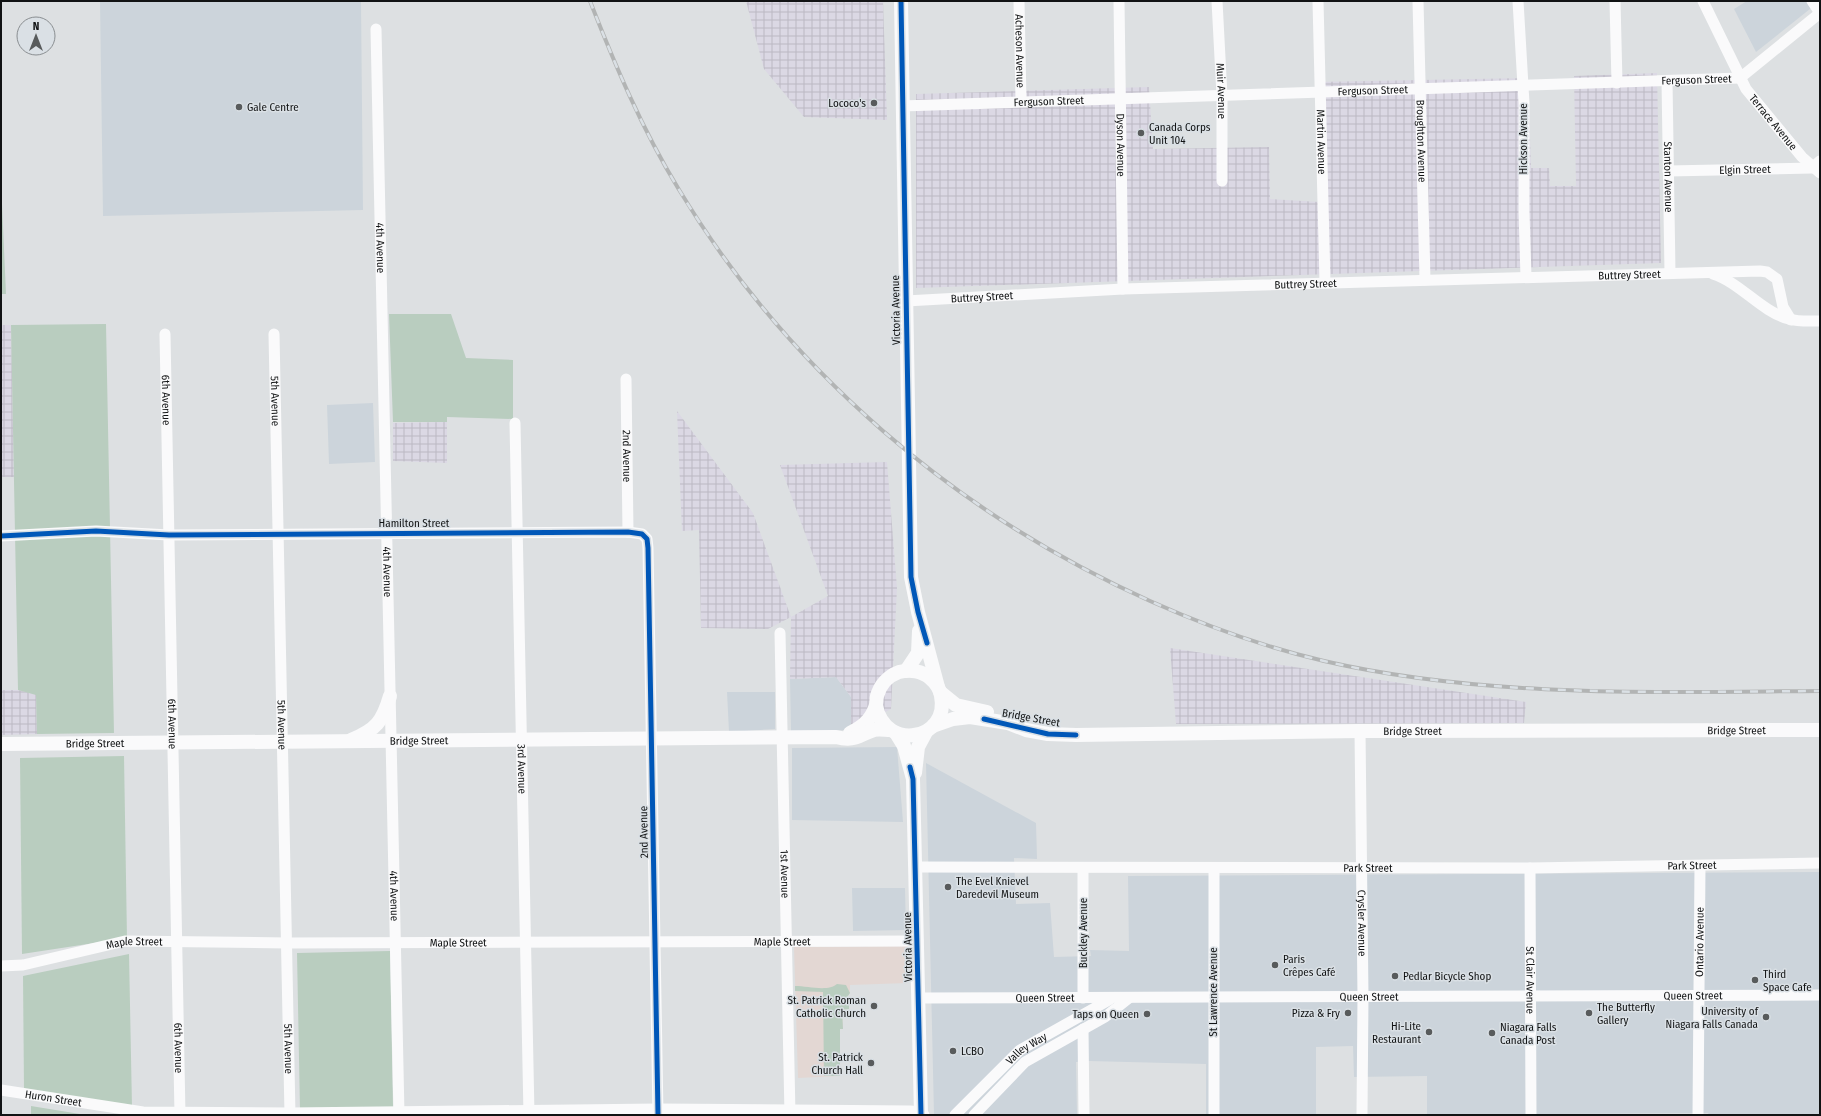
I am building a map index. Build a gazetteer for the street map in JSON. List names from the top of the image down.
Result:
{
  "streets": {
    "main road": ["Victoria Avenue", "Bridge Street"],
    "street": [
      "Acheson Avenue",
      "Ferguson Street",
      "Muir Avenue",
      "Terrace Avenue",
      "Hickson Avenue",
      "Broughton Avenue",
      "Martin Avenue",
      "Dyson Avenue",
      "Elgin Street",
      "Stanton Avenue",
      "4th Avenue",
      "Buttrey Street",
      "6th Avenue",
      "5th Avenue",
      "2nd Avenue",
      "Hamilton Street",
      "3rd Avenue",
      "Park Street",
      "1st Avenue",
      "Crysler Avenue",
      "Buckley Avenue",
      "Maple Street",
      "Ontario Avenue",
      "St Clair Avenue",
      "St Lawrence Avenue",
      "Queen Street",
      "Valley Way",
      "Huron Street"
    ]
  },
  "crossings": [
    ["Acheson Avenue", "Ferguson Street"],
    ["Ferguson Street", "Muir Avenue"],
    ["Ferguson Street", "Terrace Avenue"],
    ["Ferguson Street", "Hickson Avenue"],
    ["Ferguson Street", "Broughton Avenue"],
    ["Ferguson Street", "Martin Avenue"],
    ["Ferguson Street", "Dyson Avenue"],
    ["Ferguson Street", "Stanton Avenue"],
    ["Ferguson Street", "Victoria Avenue"],
    ["Terrace Avenue", "Elgin Street"],
    ["Hickson Avenue", "Buttrey Street"],
    ["Broughton Avenue", "Buttrey Street"],
    ["Martin Avenue", "Buttrey Street"],
    ["Dyson Avenue", "Buttrey Street"],
    ["Elgin Street", "Stanton Avenue"],
    ["Stanton Avenue", "Buttrey Street"],
    ["4th Avenue", "Hamilton Street"],
    ["4th Avenue", "Bridge Street"],
    ["4th Avenue", "Maple Street"],
    ["4th Avenue", "Huron Street"],
    ["Buttrey Street", "Victoria Avenue"],
    ["Victoria Avenue", "Bridge Street"],
    ["Victoria Avenue", "Park Street"],
    ["Victoria Avenue", "Maple Street"],
    ["Victoria Avenue", "Queen Street"],
    ["Victoria Avenue", "Huron Street"],
    ["6th Avenue", "Hamilton Street"],
    ["6th Avenue", "Bridge Street"],
    ["6th Avenue", "Maple Street"],
    ["6th Avenue", "Huron Street"],
    ["5th Avenue", "Hamilton Street"],
    ["5th Avenue", "Bridge Street"],
    ["5th Avenue", "Maple Street"],
    ["5th Avenue", "Huron Street"],
    ["2nd Avenue", "Hamilton Street"],
    ["2nd Avenue", "Bridge Street"],
    ["2nd Avenue", "Maple Street"],
    ["2nd Avenue", "Huron Street"],
    ["Hamilton Street", "3rd Avenue"],
    ["Bridge Street", "3rd Avenue"],
    ["Bridge Street", "1st Avenue"],
    ["Bridge Street", "Crysler Avenue"],
    ["3rd Avenue", "Maple Street"],
    ["3rd Avenue", "Huron Street"],
    ["Park Street", "Crysler Avenue"],
    ["Park Street", "Buckley Avenue"],
    ["Park Street", "Ontario Avenue"],
    ["Park Street", "St Clair Avenue"],
    ["Park Street", "St Lawrence Avenue"],
    ["1st Avenue", "Maple Street"],
    ["1st Avenue", "Huron Street"],
    ["Crysler Avenue", "Queen Street"],
    ["Buckley Avenue", "Queen Street"],
    ["Ontario Avenue", "Queen Street"],
    ["St Clair Avenue", "Queen Street"],
    ["St Lawrence Avenue", "Queen Street"],
    ["Queen Street", "Valley Way"]
  ],
  "places": [
    "Lococo's",
    "Gale Centre",
    "Canada Corps Unit 104",
    "The Evel Knievel Daredevil Museum",
    "Paris Crêpes Café",
    "Pedlar Bicycle Shop",
    "Third Space Cafe",
    "St. Patrick Roman Catholic Church",
    "Pizza & Fry",
    "The Butterfly Gallery",
    "Taps on Queen",
    "University of Niagara Falls Canada",
    "Hi-Lite Restaurant",
    "Niagara Falls Canada Post",
    "LCBO",
    "St. Patrick Church Hall"
  ],
  "north": "top"
}
